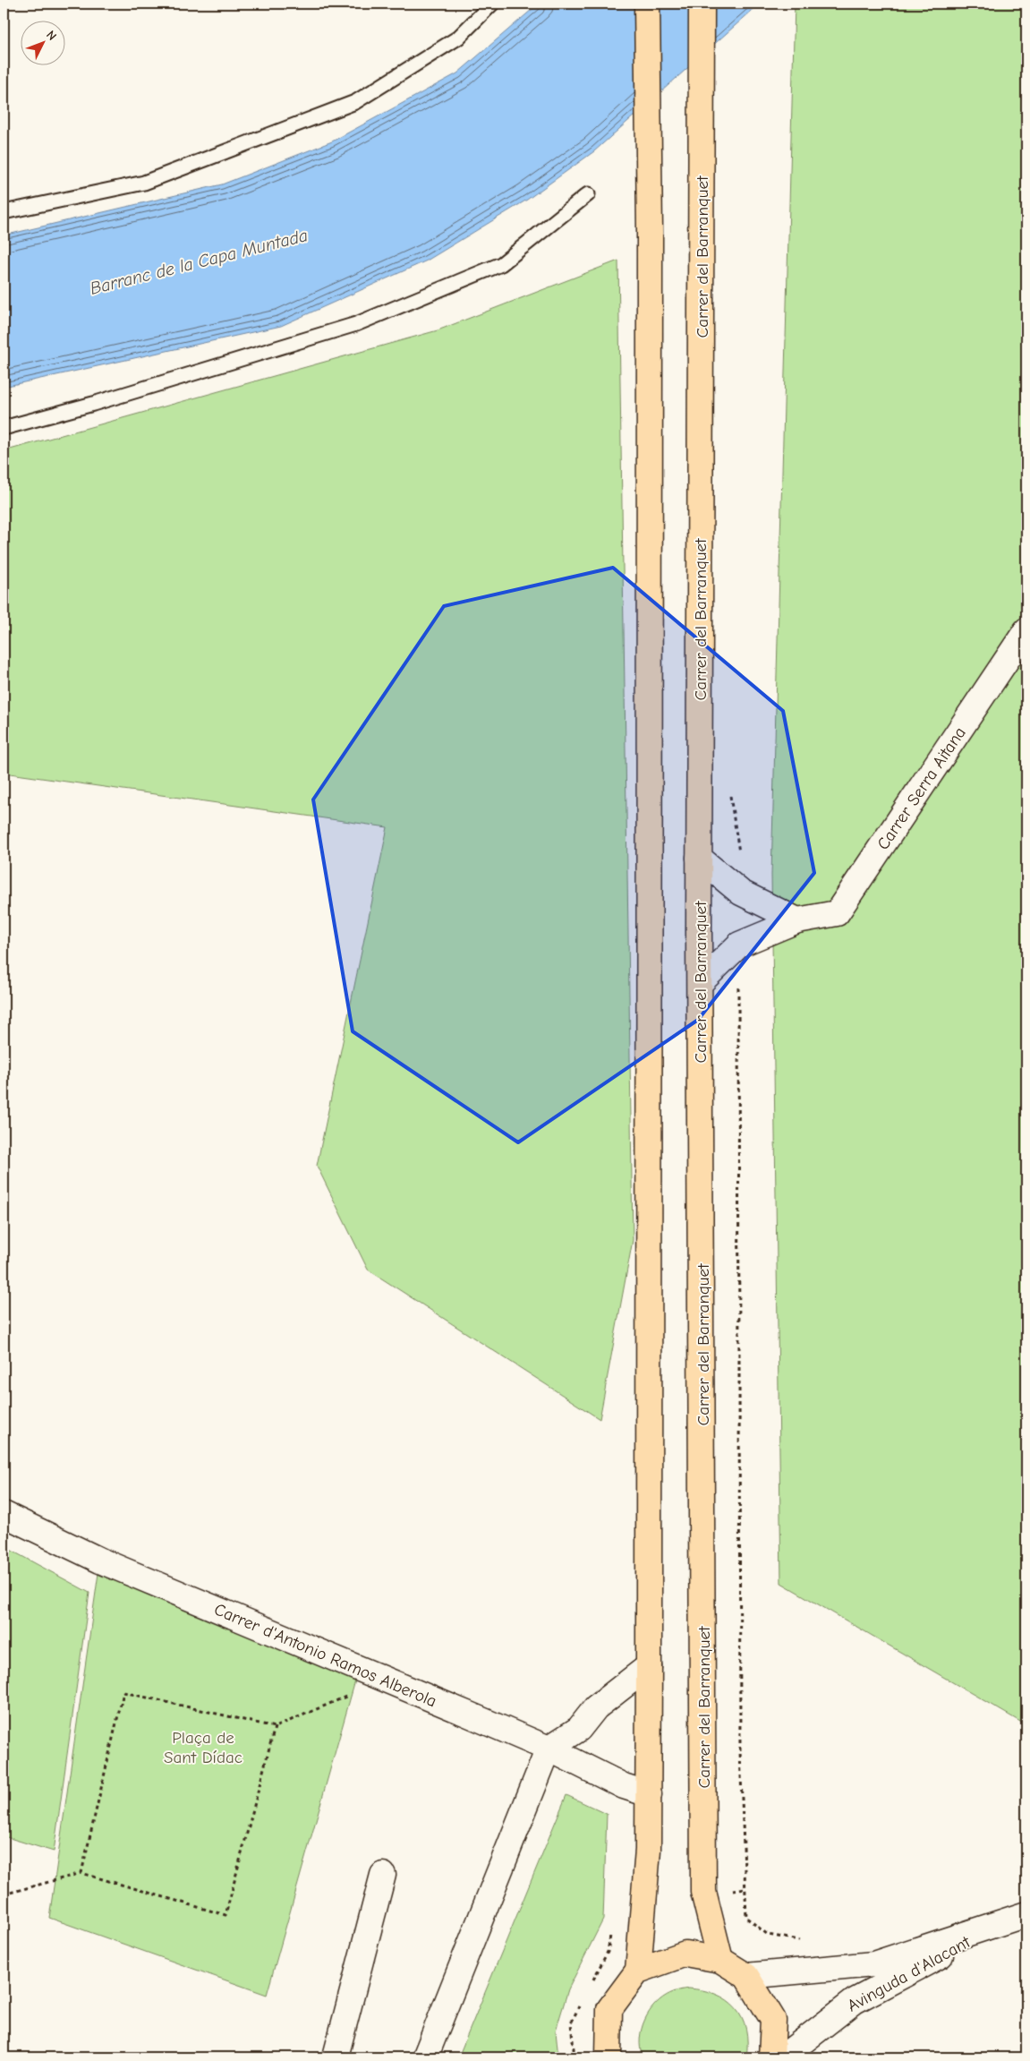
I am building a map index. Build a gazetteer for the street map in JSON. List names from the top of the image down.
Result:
{
  "streets": {
    "main road": ["Carrer del Barranquet"],
    "street": ["Carrer Serra Aitana", "Carrer d'Antonio Ramos Alberola", "Avinguda d'Alacant"]
  },
  "crossings": [
    ["Carrer del Barranquet", "Carrer Serra Aitana"]
  ],
  "water": ["Barranc de la Capa Muntada"],
  "parks": ["Plaça de Sant Dídac"],
  "north": "top right"
}
